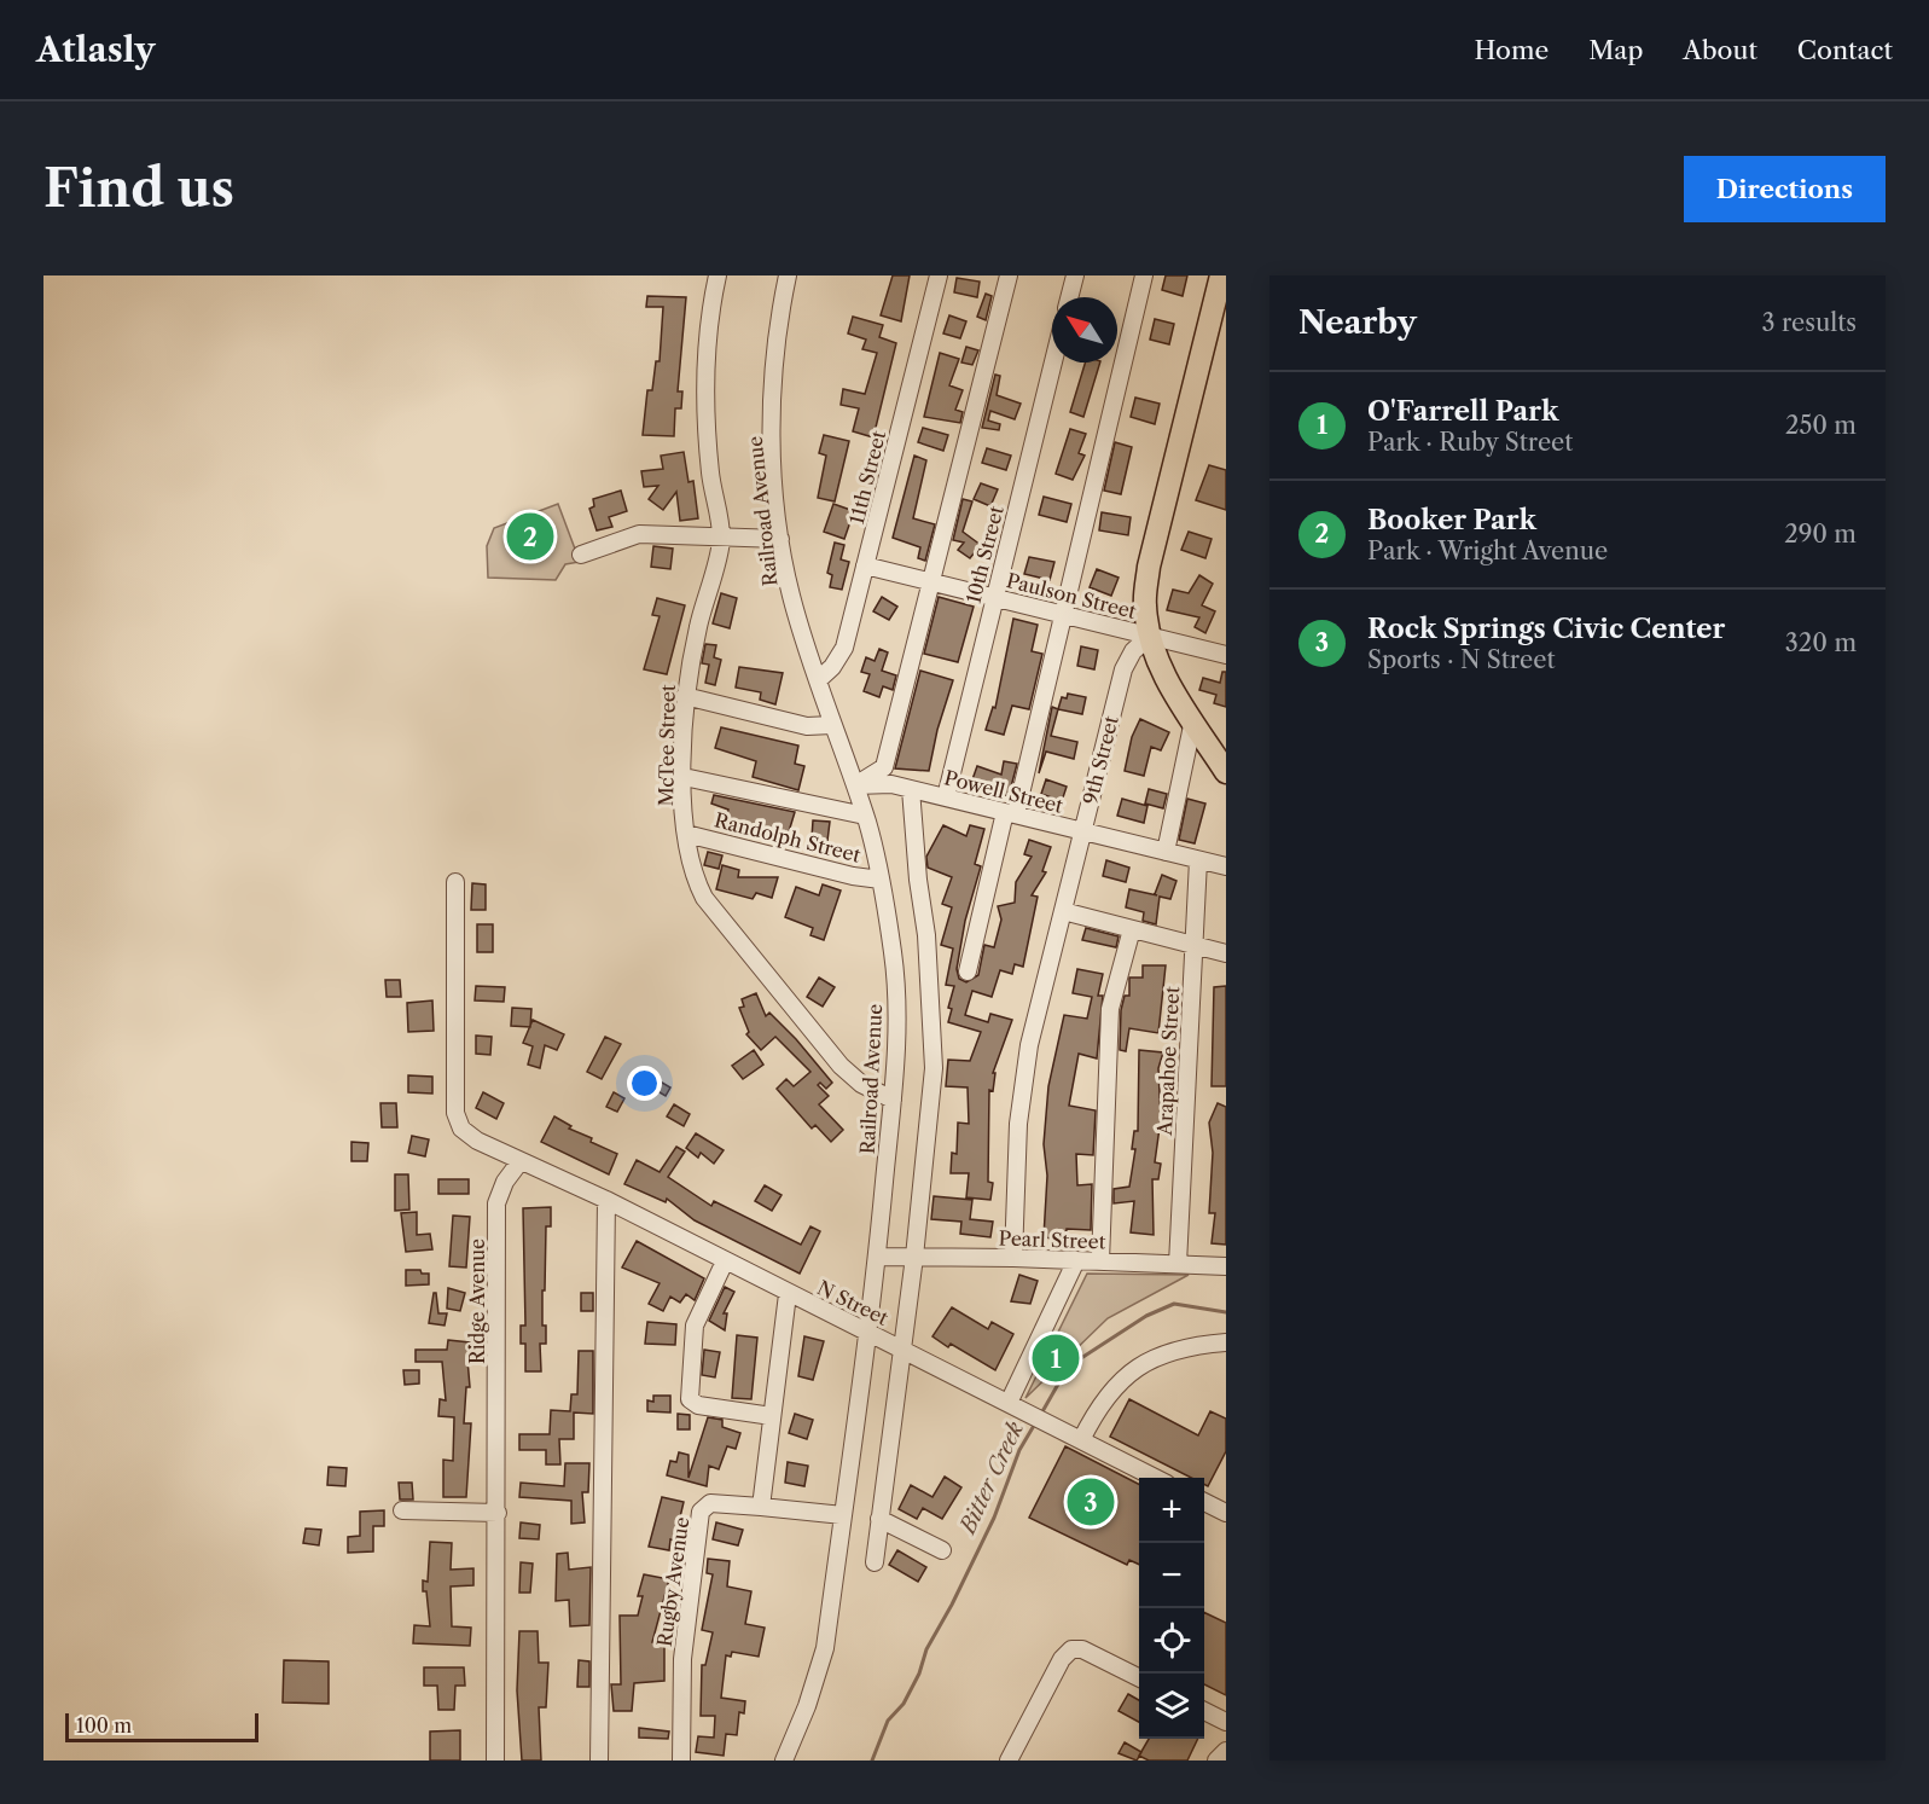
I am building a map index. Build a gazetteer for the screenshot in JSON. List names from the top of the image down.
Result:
{
  "streets": {
    "street": [
      "11th Street",
      "Railroad Avenue",
      "10th Street",
      "Paulson Street",
      "McTee Street",
      "9th Street",
      "Powell Street",
      "Randolph Street",
      "Arapahoe Street",
      "Pearl Street",
      "Ridge Avenue",
      "N Street",
      "Rugby Avenue"
    ]
  },
  "crossings": [
    ["11th Street", "Railroad Avenue"],
    ["11th Street", "Paulson Street"],
    ["Railroad Avenue", "McTee Street"],
    ["Railroad Avenue", "Powell Street"],
    ["Railroad Avenue", "Randolph Street"],
    ["Railroad Avenue", "Pearl Street"],
    ["Railroad Avenue", "N Street"],
    ["Railroad Avenue", "Rugby Avenue"],
    ["10th Street", "Paulson Street"],
    ["10th Street", "Powell Street"],
    ["Paulson Street", "9th Street"],
    ["McTee Street", "Randolph Street"],
    ["9th Street", "Powell Street"],
    ["9th Street", "Pearl Street"],
    ["Powell Street", "Arapahoe Street"],
    ["Arapahoe Street", "Pearl Street"],
    ["Ridge Avenue", "N Street"]
  ],
  "water": ["Bitter Creek"],
  "scale_bar": "100 m",
  "north": "top left",
  "page": {
    "header": "Atlasly",
    "nav": [
      "Home",
      "Map",
      "About",
      "Contact"
    ],
    "buttons": "Directions",
    "title": "Find us",
    "heading": ["Nearby", "3 results"],
    "list": [
      {
        "mark": "1",
        "name": "O'Farrell Park",
        "note": "Park · Ruby Street",
        "value": "250 m"
      },
      {
        "mark": "2",
        "name": "Booker Park",
        "note": "Park · Wright Avenue",
        "value": "290 m"
      },
      {
        "mark": "3",
        "name": "Rock Springs Civic Center",
        "note": "Sports · N Street",
        "value": "320 m"
      }
    ],
    "pins": ["2", "1", "3"],
    "map_buttons": ["+", "−"],
    "scale": "100 m"
  }
}
